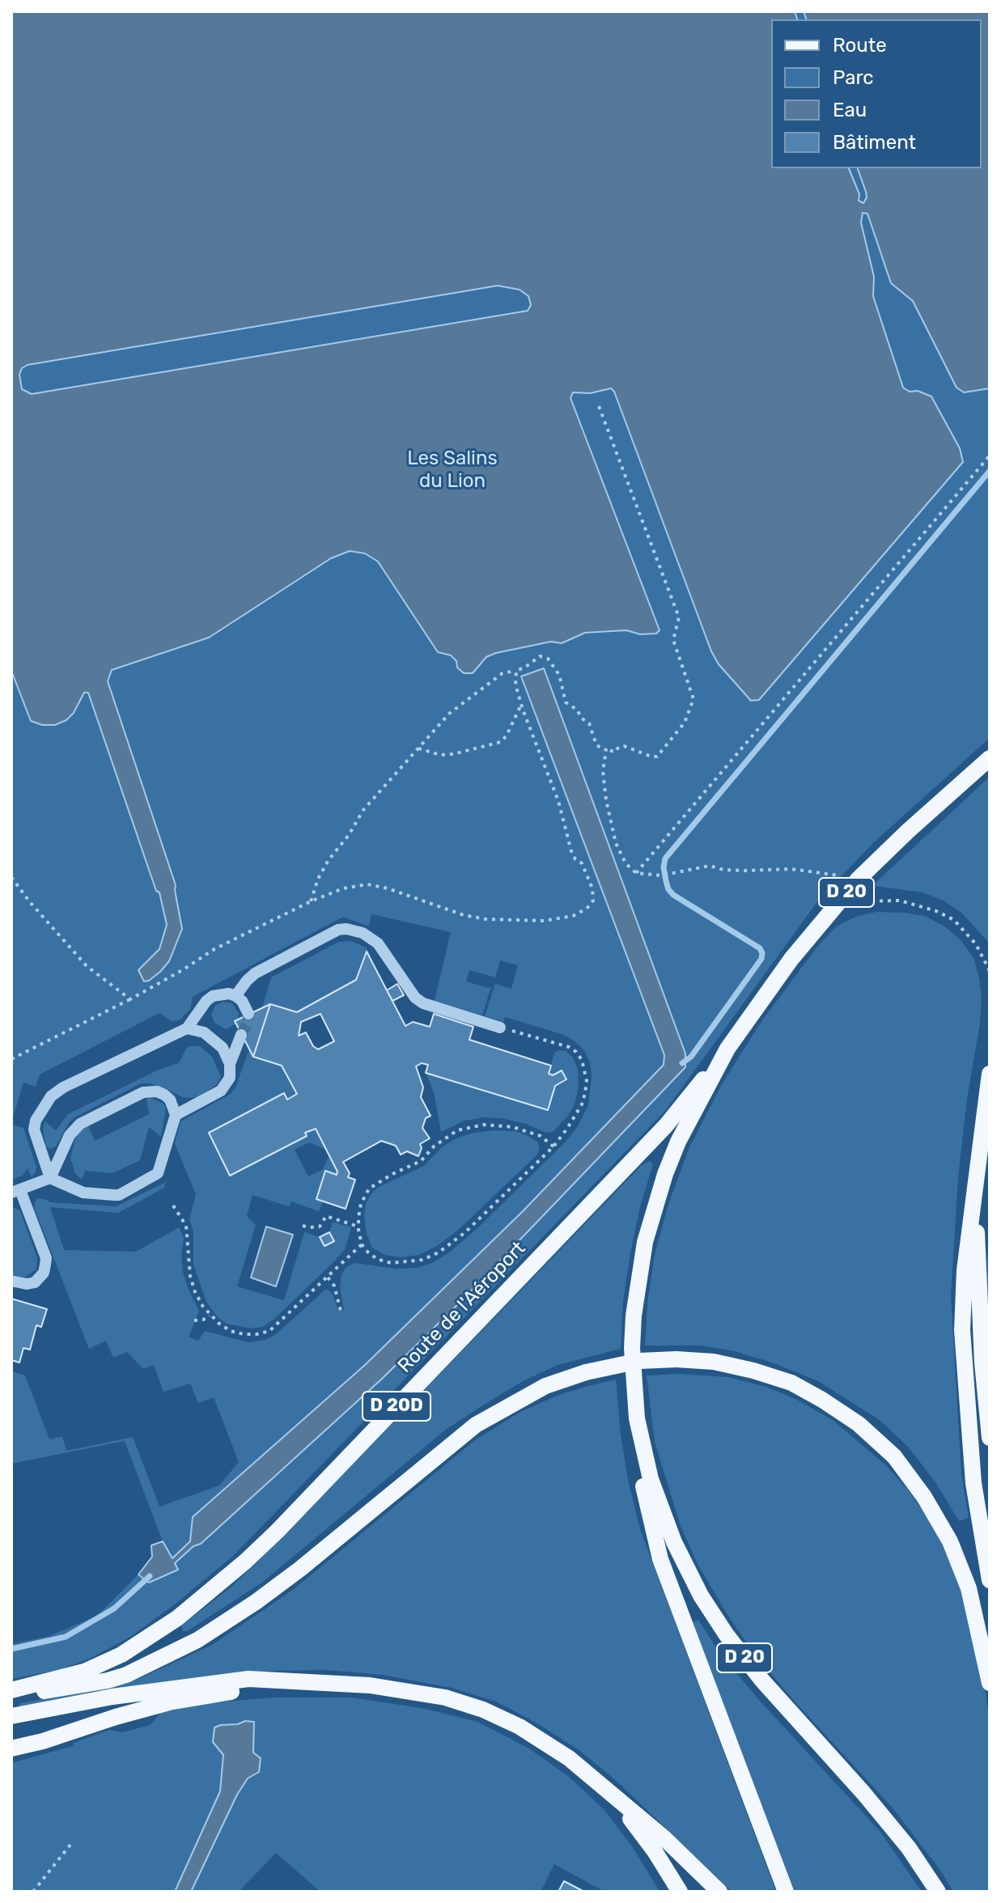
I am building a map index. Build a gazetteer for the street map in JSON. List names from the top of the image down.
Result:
{
  "streets": {
    "main road": ["D 20", "Route de l'Aéroport", "D 20D"]
  },
  "crossings": [
    ["D 20", "Route de l'Aéroport"]
  ],
  "parks": ["Les Salins du Lion"],
  "legend": [
    "Route",
    "Parc",
    "Eau",
    "Bâtiment"
  ]
}
